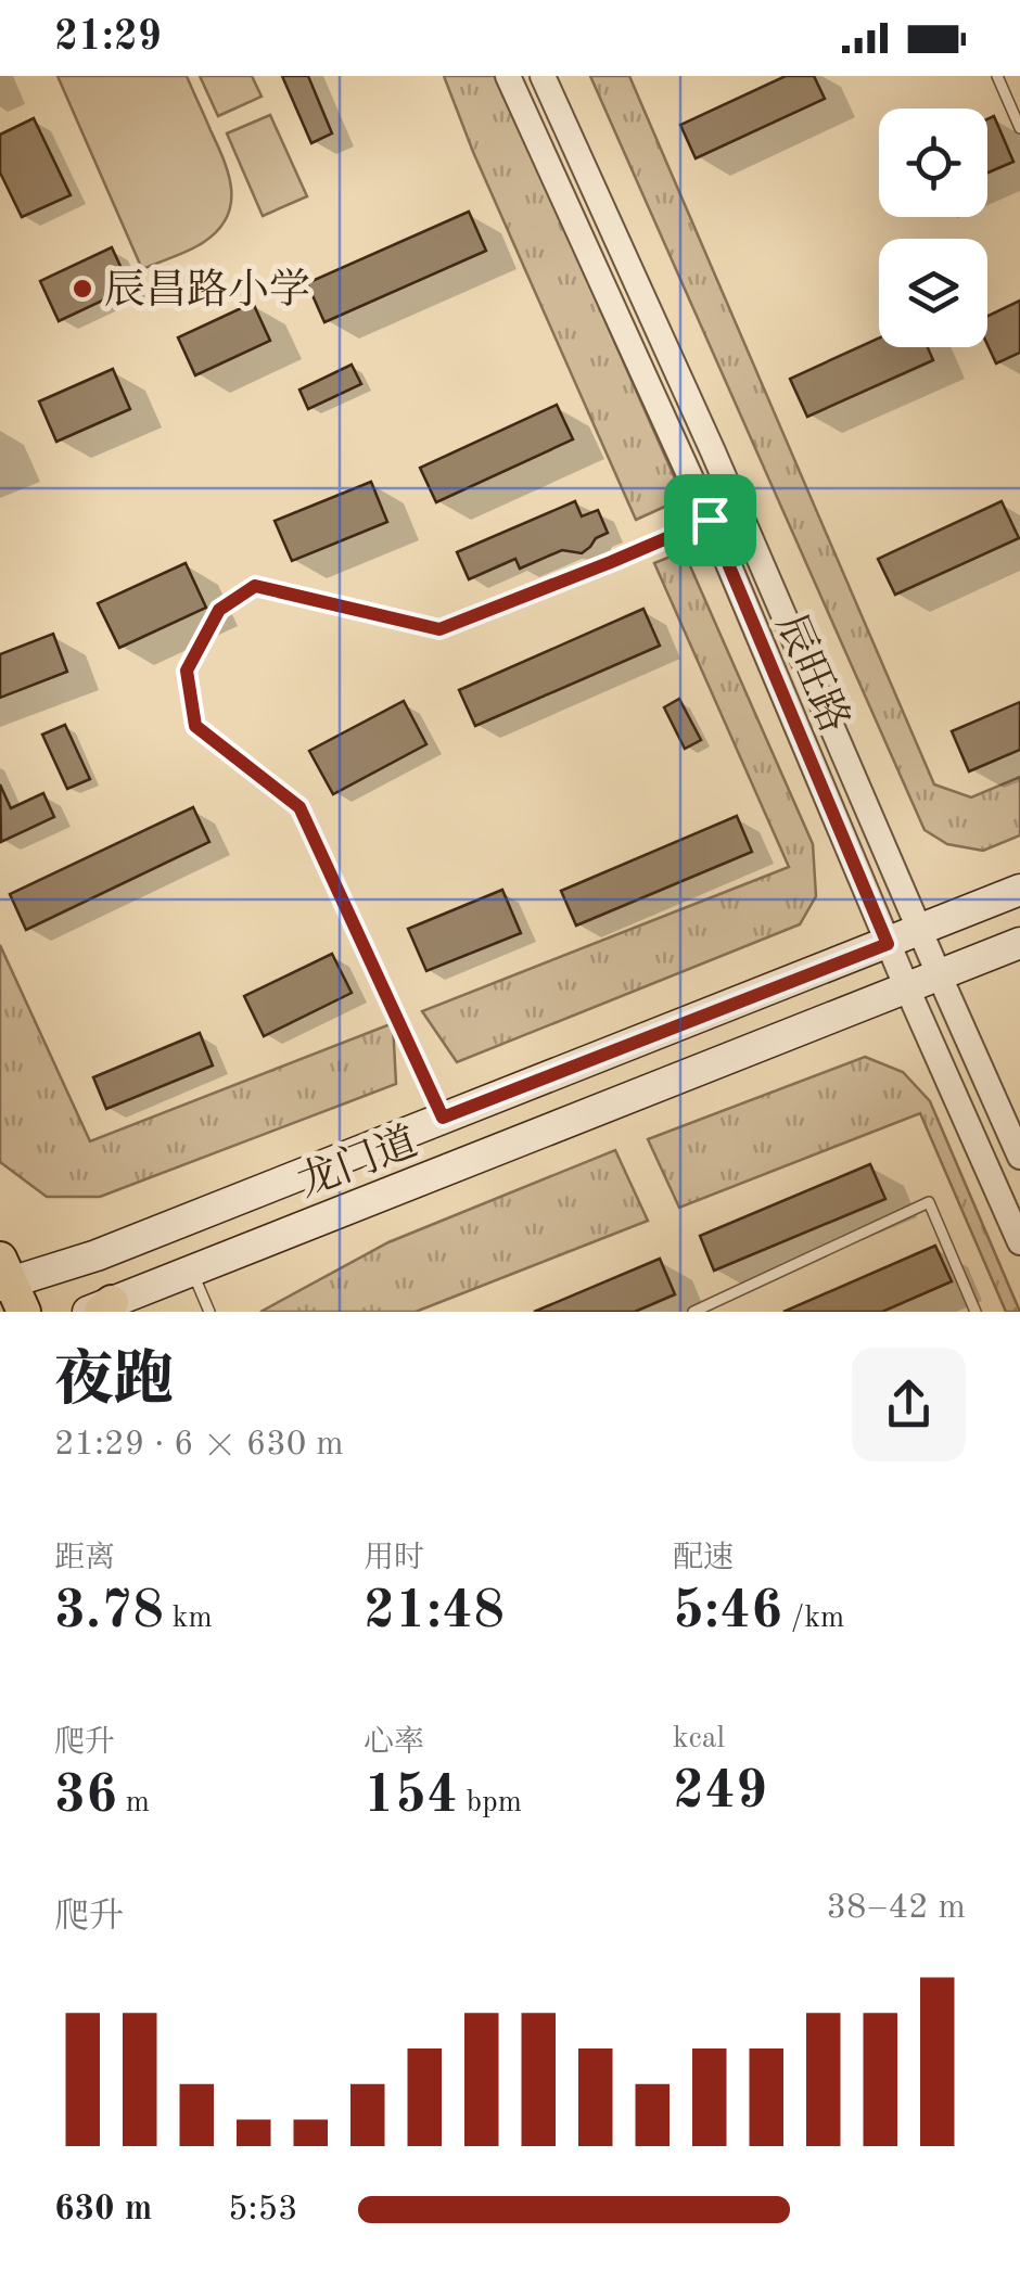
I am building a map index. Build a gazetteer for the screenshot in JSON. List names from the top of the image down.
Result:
{
  "streets": {
    "main road": ["龙门道"],
    "street": ["辰旺路"]
  },
  "crossings": [
    ["辰旺路", "龙门道"]
  ],
  "places": ["辰昌路小学"],
  "page": {
    "status": "21:29",
    "heading": ["夜跑", "21:29 · 6 × 630 m"],
    "stats": [
      ["距离", "3.78 km"],
      ["用时", "21:48"],
      ["配速", "5:46 /km"],
      ["爬升", "36 m"],
      ["心率", "154 bpm"],
      ["kcal", "249"]
    ],
    "chart": ["爬升", "38–42 m"],
    "list": [
      {
        "name": "630 m",
        "note": "5:53"
      }
    ]
  }
}
